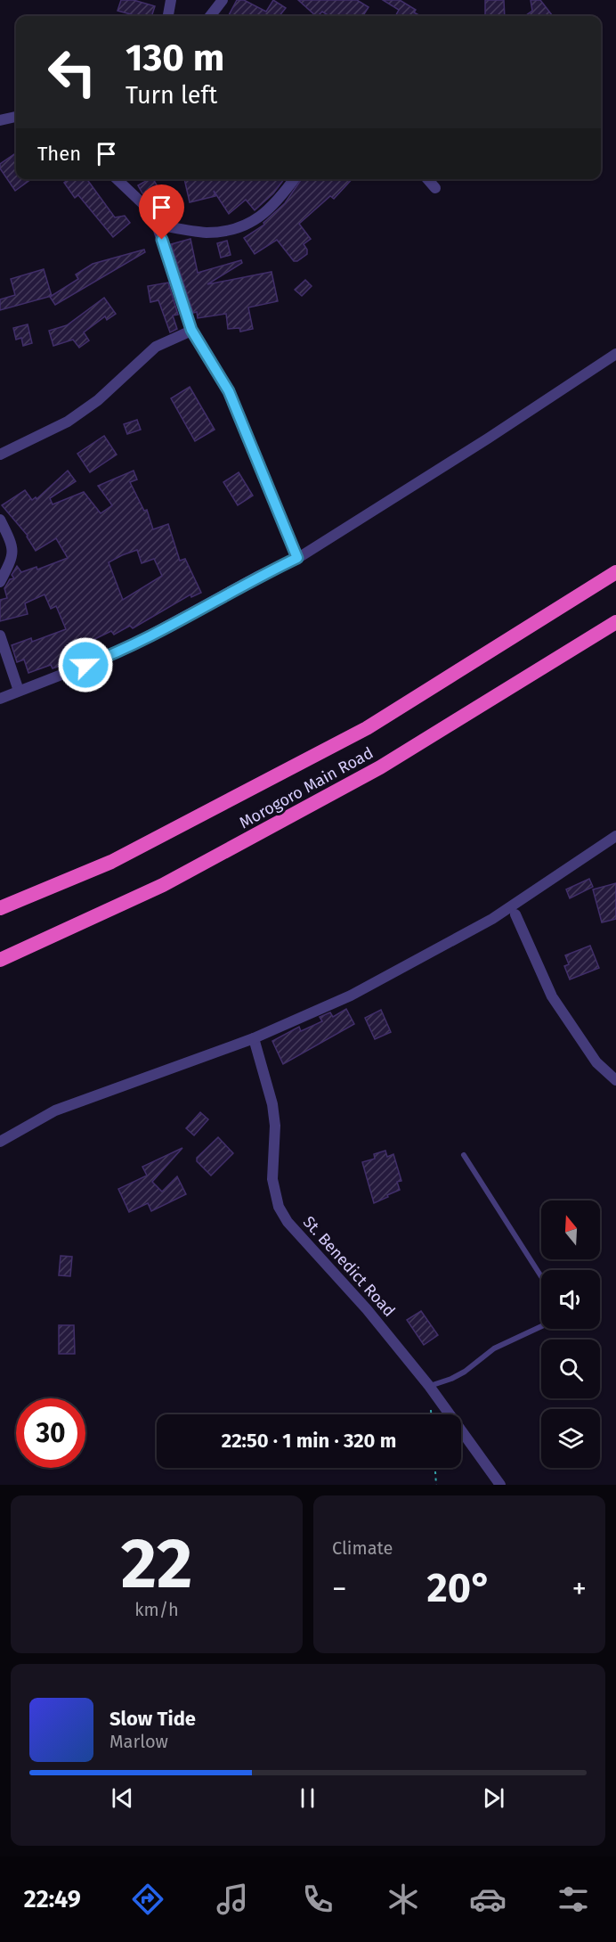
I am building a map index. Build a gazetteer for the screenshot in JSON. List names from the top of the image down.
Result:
{
  "streets": {
    "highway": ["Morogoro Main Road"],
    "street": ["St. Benedict Road"]
  },
  "north": "top",
  "page": {
    "turn": ["130 m", "Turn left"],
    "then": "Then",
    "limit": "30",
    "trip": "22:50 · 1 min · 320 m",
    "tile": [
      ["22", "km/h"],
      "Climate"
    ],
    "heat": ["−", "20°", "+"],
    "song": ["Slow Tide", "Marlow"],
    "tabs": "22:49"
  }
}
